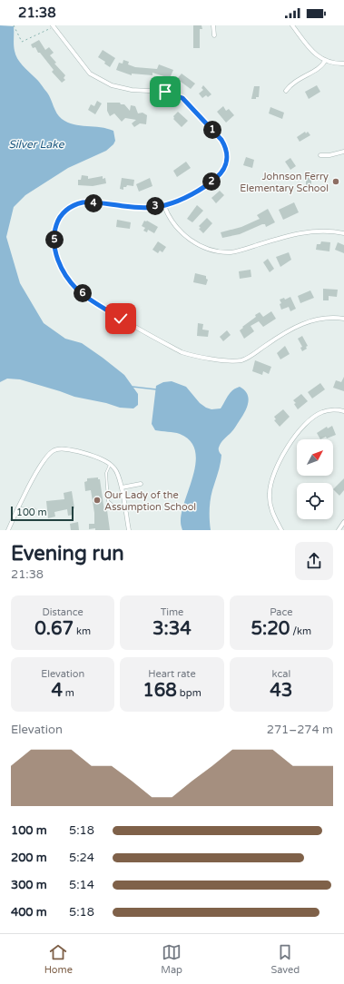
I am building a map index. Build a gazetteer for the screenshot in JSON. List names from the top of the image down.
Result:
{
  "water": ["Silver Lake"],
  "places": ["Johnson Ferry Elementary School", "Our Lady of the Assumption School"],
  "scale_bar": "100 m",
  "north": "top right",
  "page": {
    "status": "21:38",
    "pins": [
      "1",
      "2",
      "4",
      "3",
      "5",
      "6"
    ],
    "scale": "100 m",
    "heading": ["Evening run", "21:38"],
    "stats": [
      ["Distance", "0.67 km"],
      ["Time", "3:34"],
      ["Pace", "5:20 /km"],
      ["Elevation", "4 m"],
      ["Heart rate", "168 bpm"],
      ["kcal", "43"]
    ],
    "chart": ["Elevation", "271–274 m"],
    "list": [
      {
        "name": "100 m",
        "note": "5:18"
      },
      {
        "name": "200 m",
        "note": "5:24"
      },
      {
        "name": "300 m",
        "note": "5:14"
      },
      {
        "name": "400 m",
        "note": "5:18"
      }
    ],
    "tabs": ["Home", "Map", "Saved"]
  }
}
